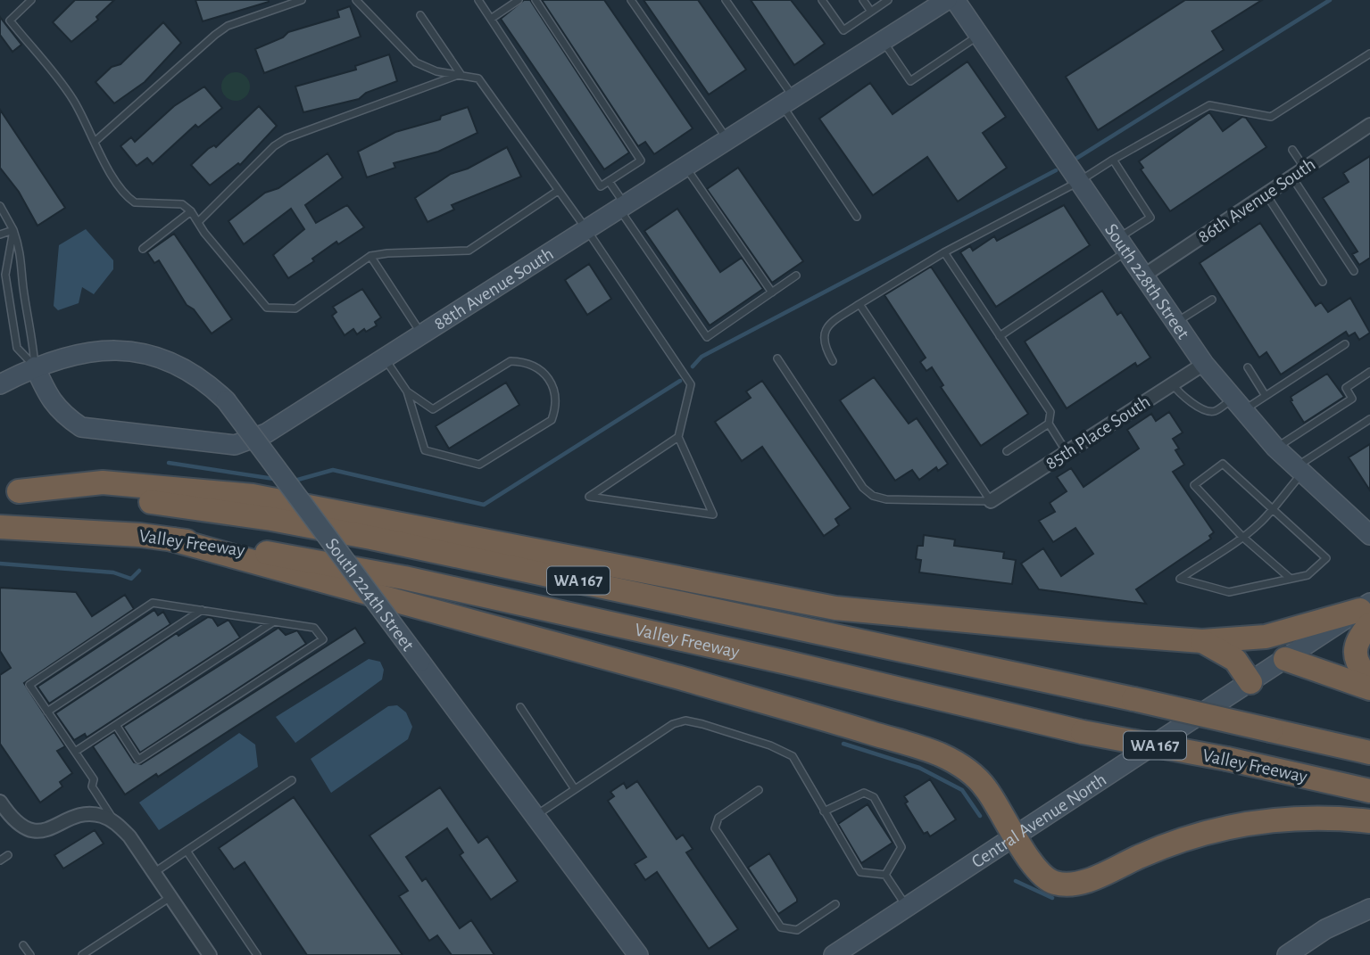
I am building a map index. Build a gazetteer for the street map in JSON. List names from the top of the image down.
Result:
{
  "streets": {
    "highway": ["Valley Freeway", "WA 167"],
    "street": [
      "86th Avenue South",
      "South 228th Street",
      "88th Avenue South",
      "85th Place South",
      "South 224th Street",
      "Central Avenue North"
    ]
  },
  "crossings": [
    ["86th Avenue South", "South 228th Street"],
    ["South 228th Street", "85th Place South"],
    ["88th Avenue South", "South 224th Street"]
  ]
}
